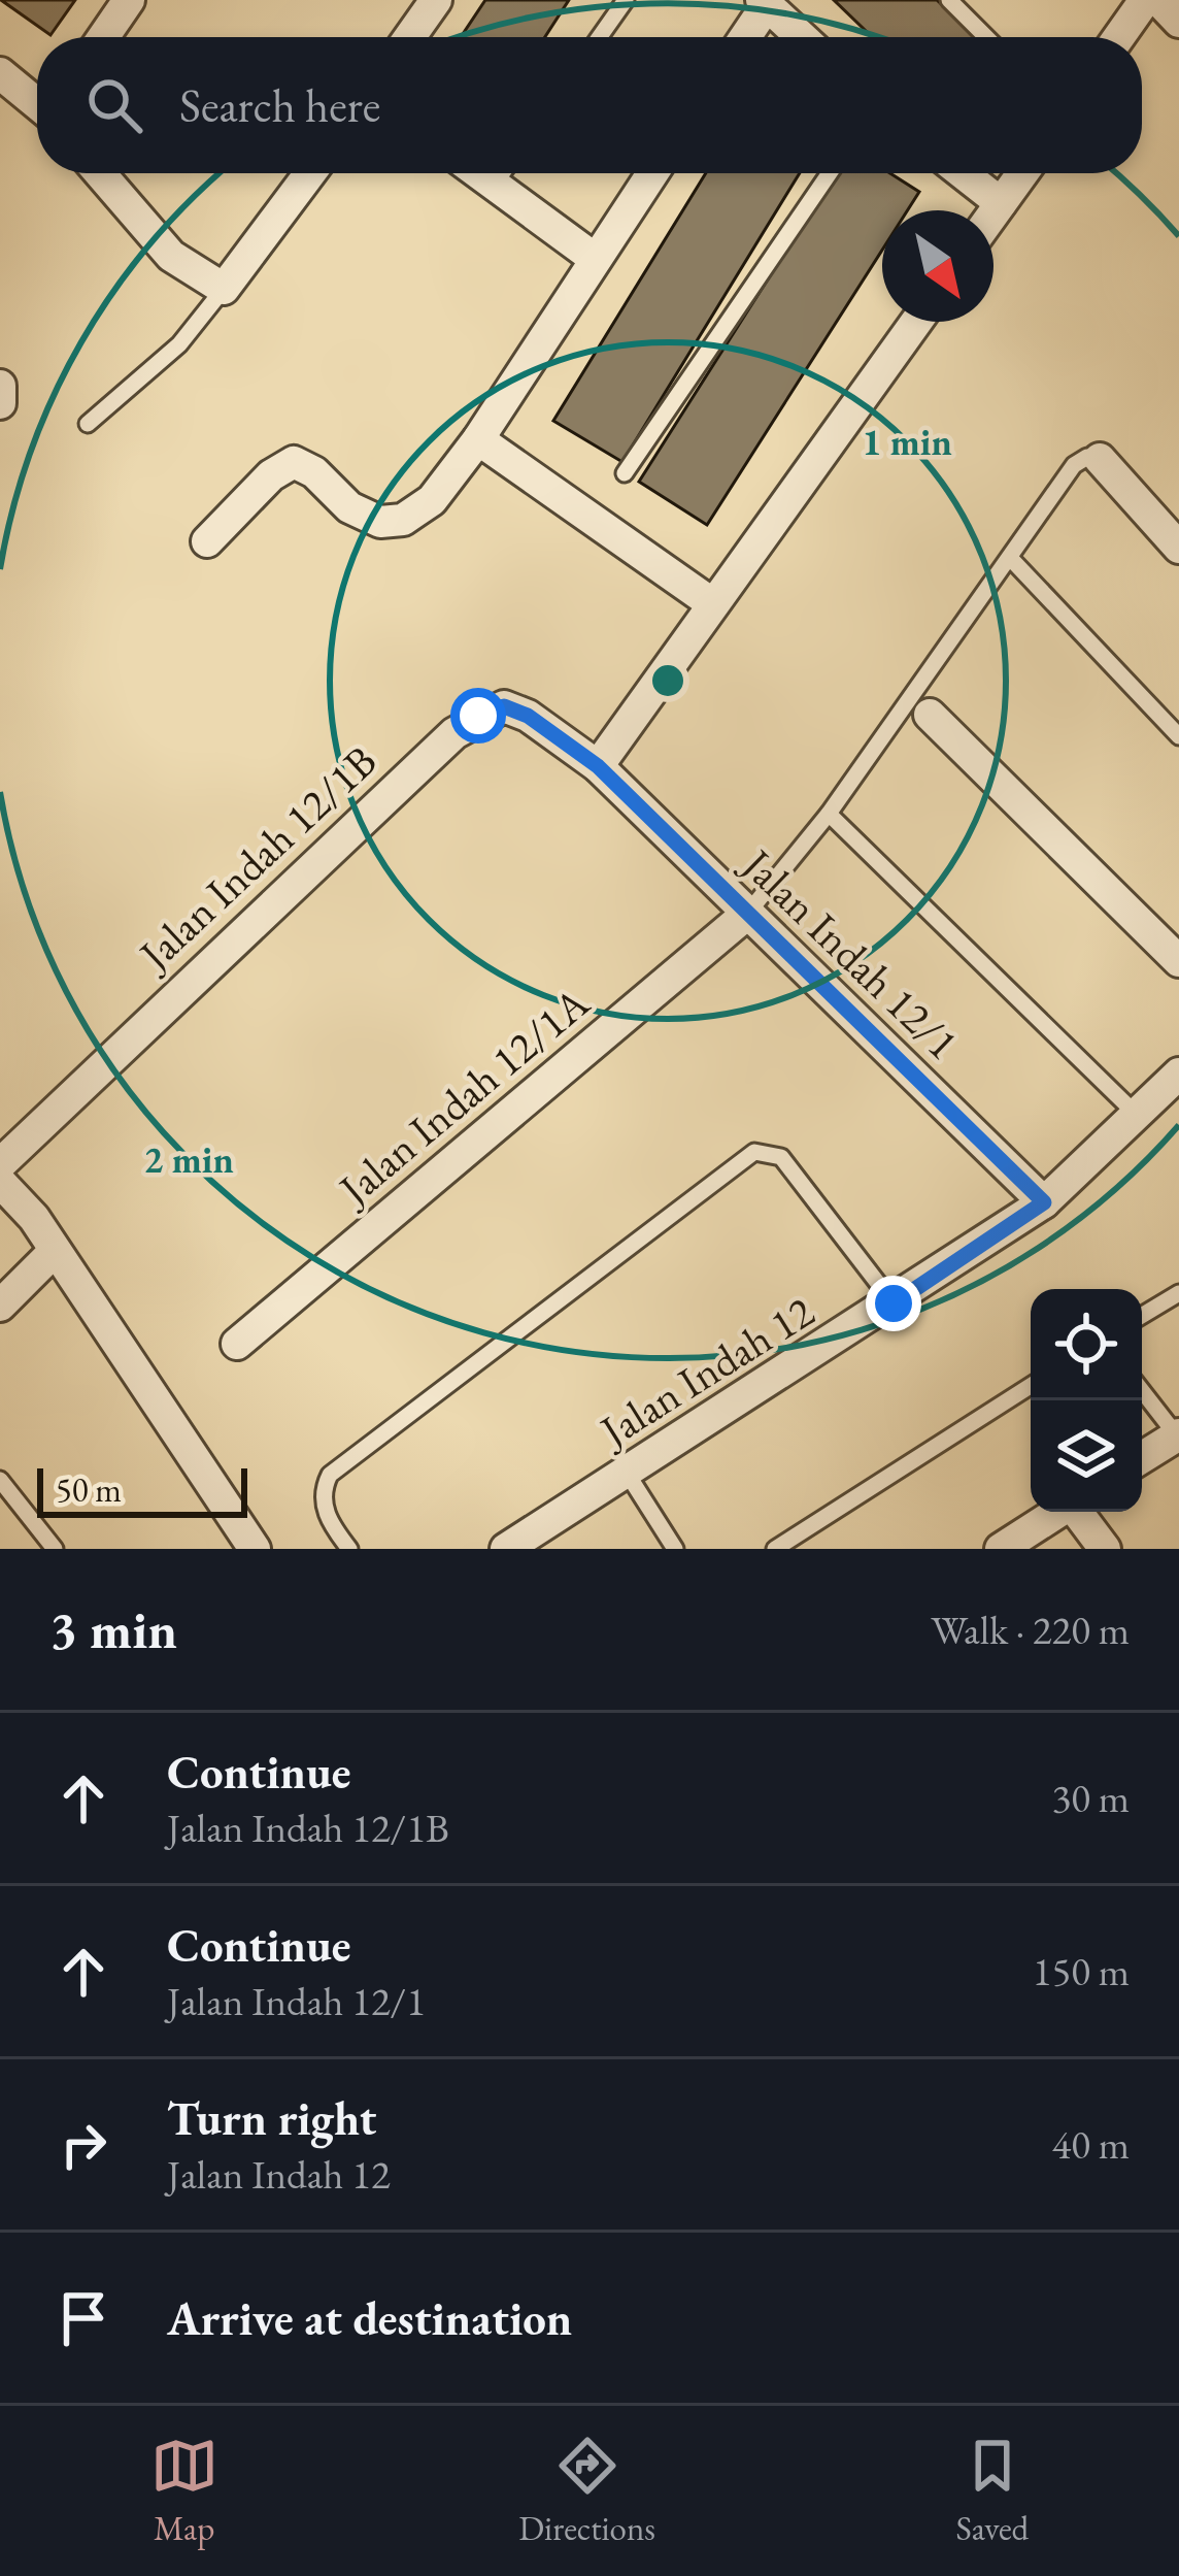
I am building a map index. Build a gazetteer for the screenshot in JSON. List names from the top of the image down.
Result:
{
  "streets": {
    "street": [
      "Jalan Indah 12/1B",
      "Jalan Indah 12/1",
      "Jalan Indah 12/1A",
      "Jalan Indah 12"
    ]
  },
  "crossings": [
    ["Jalan Indah 12/1B", "Jalan Indah 12/1"],
    ["Jalan Indah 12/1", "Jalan Indah 12/1A"],
    ["Jalan Indah 12/1", "Jalan Indah 12"]
  ],
  "scale_bar": "50 m",
  "north": "bottom right",
  "page": {
    "search": "Search here",
    "scale": "50 m",
    "heading": ["3 min", "Walk · 220 m"],
    "list": [
      ["Continue", "Jalan Indah 12/1B", "30 m"],
      ["Continue", "Jalan Indah 12/1", "150 m"],
      ["Turn right", "Jalan Indah 12", "40 m"],
      "Arrive at destination"
    ],
    "nav": ["Map", "Directions", "Saved"]
  },
  "rings": ["1 min", "2 min"]
}
